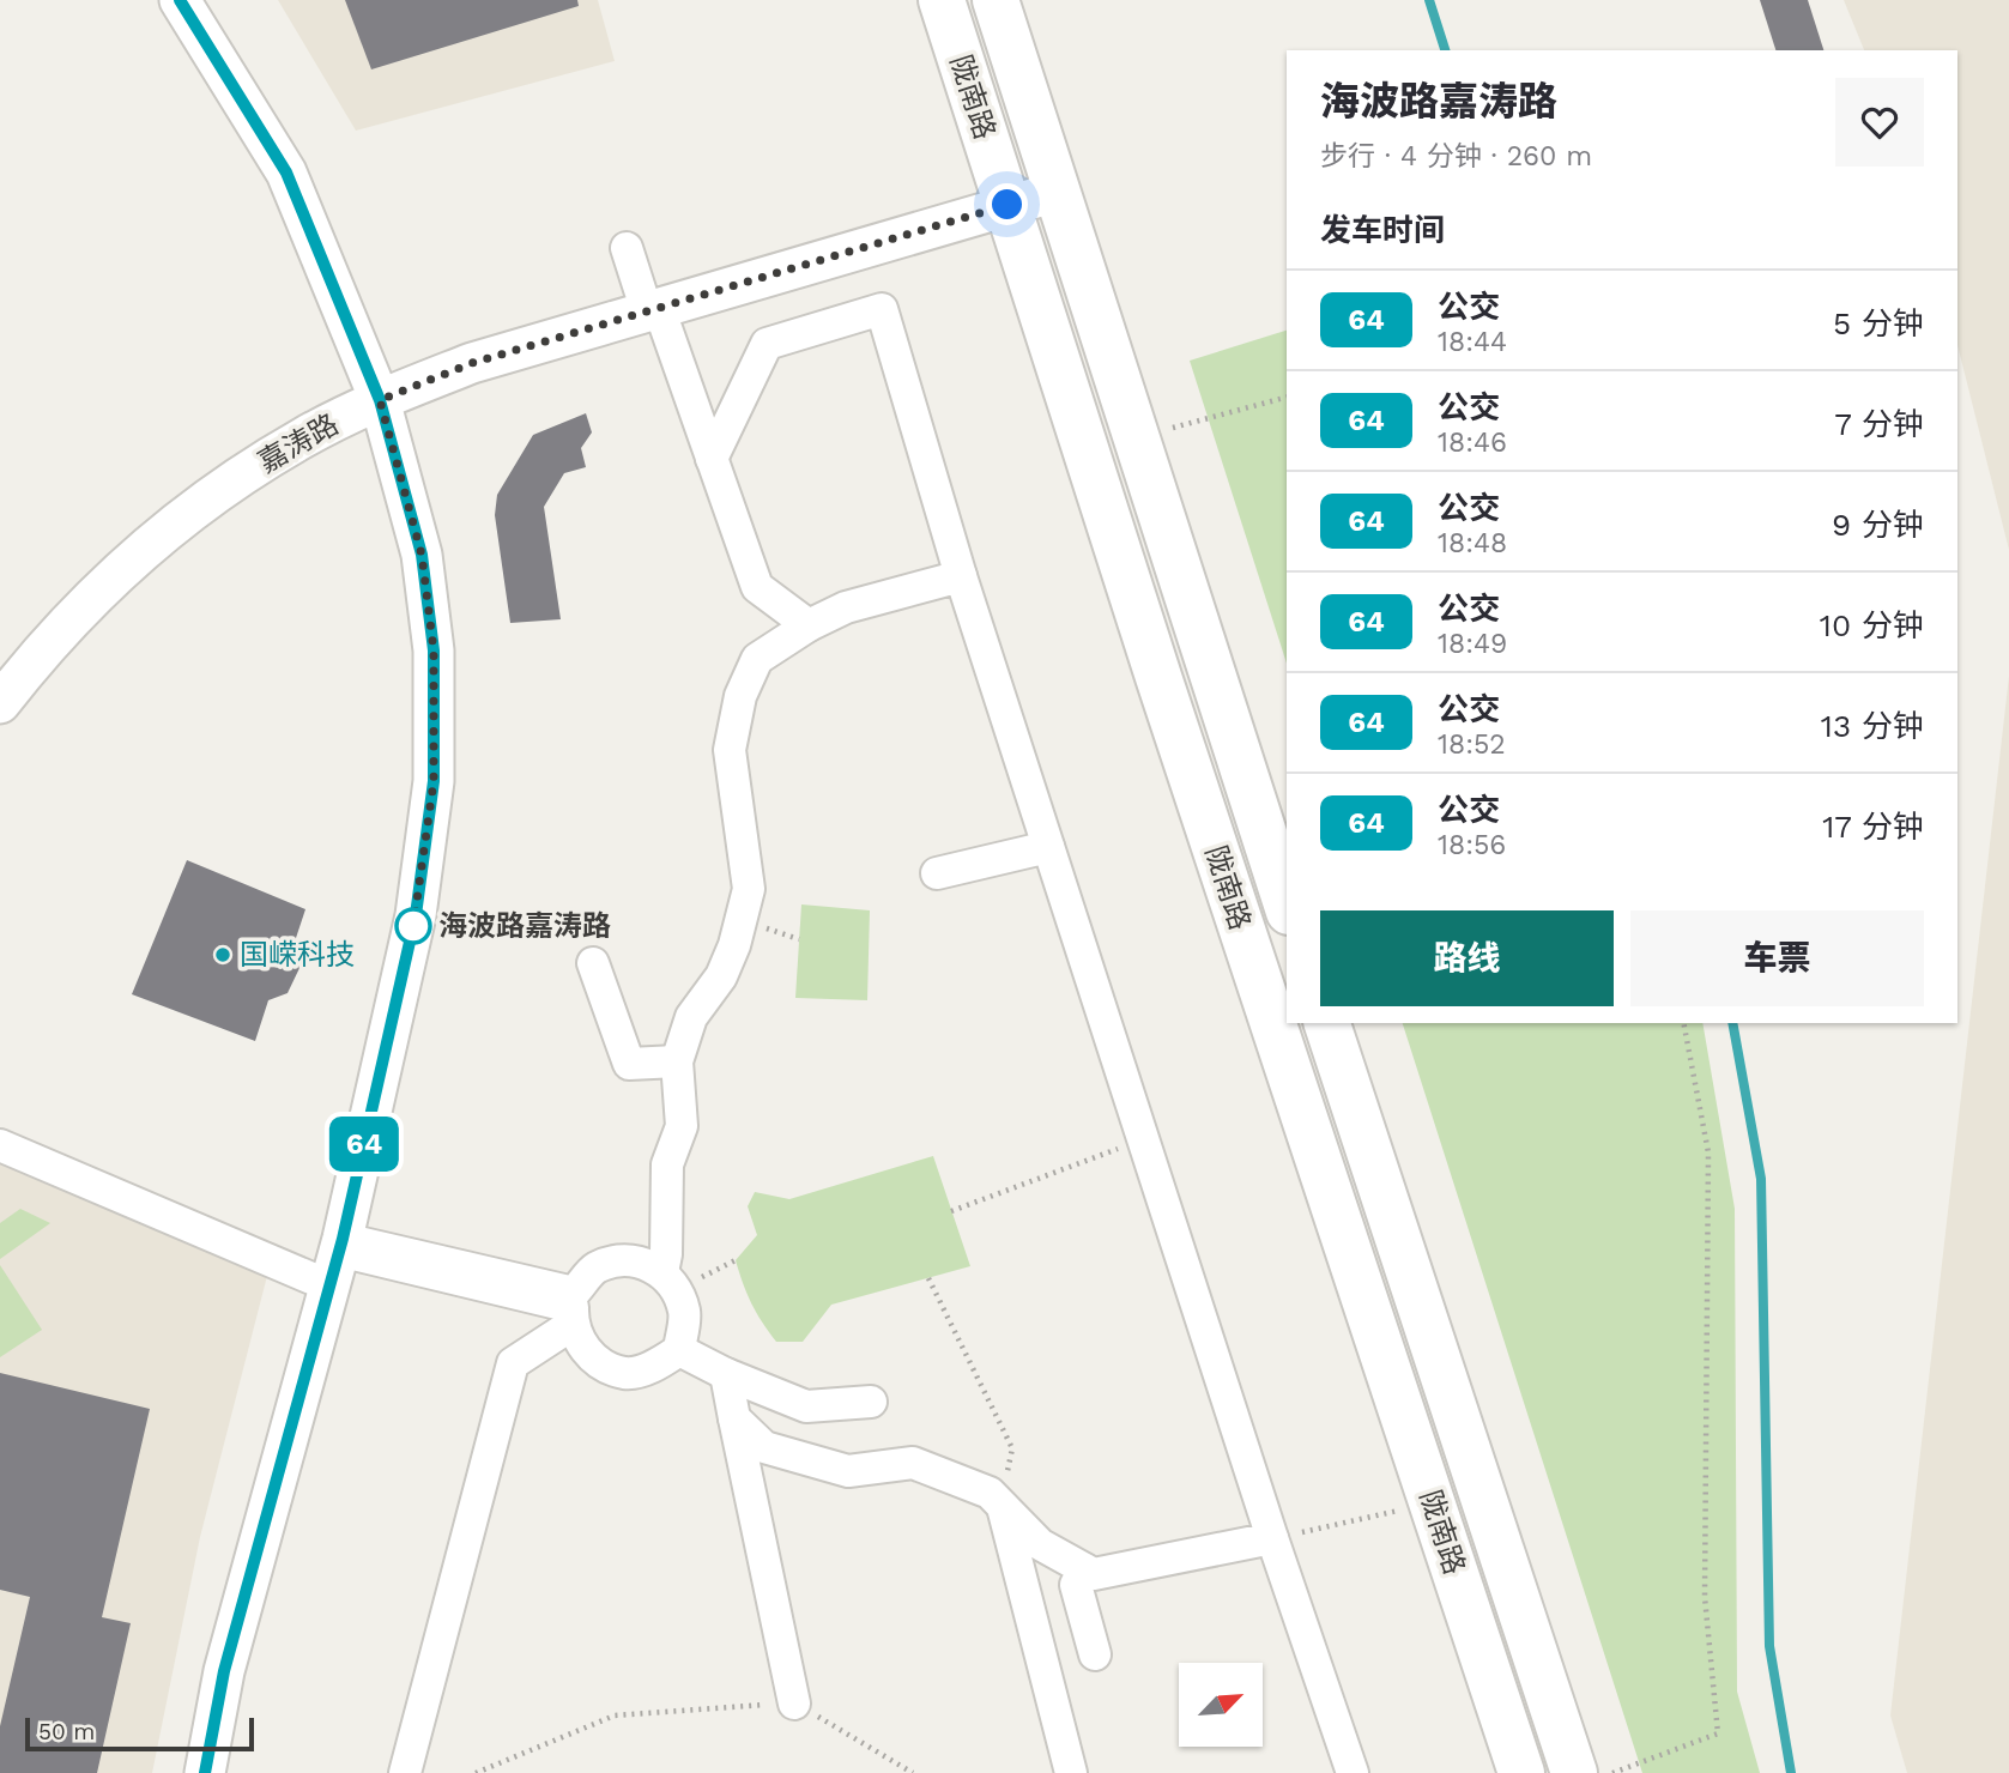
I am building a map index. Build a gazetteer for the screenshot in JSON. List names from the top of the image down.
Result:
{
  "streets": {
    "main road": ["陇南路"],
    "street": ["嘉涛路"]
  },
  "crossings": [
    ["陇南路", "嘉涛路"]
  ],
  "places": ["海波路嘉涛路", "国嵘科技"],
  "lines": ["bus line 64"],
  "scale_bar": "50 m",
  "north": "top right",
  "page": {
    "on_map": "64",
    "heading": [
      ["海波路嘉涛路", "步行 · 4 分钟 · 260 m"],
      "发车时间"
    ],
    "list": [
      {
        "mark": "64",
        "name": "公交",
        "note": "18:44",
        "value": "5 分钟"
      },
      {
        "mark": "64",
        "name": "公交",
        "note": "18:46",
        "value": "7 分钟"
      },
      {
        "mark": "64",
        "name": "公交",
        "note": "18:48",
        "value": "9 分钟"
      },
      {
        "mark": "64",
        "name": "公交",
        "note": "18:49",
        "value": "10 分钟"
      },
      {
        "mark": "64",
        "name": "公交",
        "note": "18:52",
        "value": "13 分钟"
      },
      {
        "mark": "64",
        "name": "公交",
        "note": "18:56",
        "value": "17 分钟"
      }
    ],
    "buttons": ["路线", "车票"],
    "scale": "50 m"
  }
}
